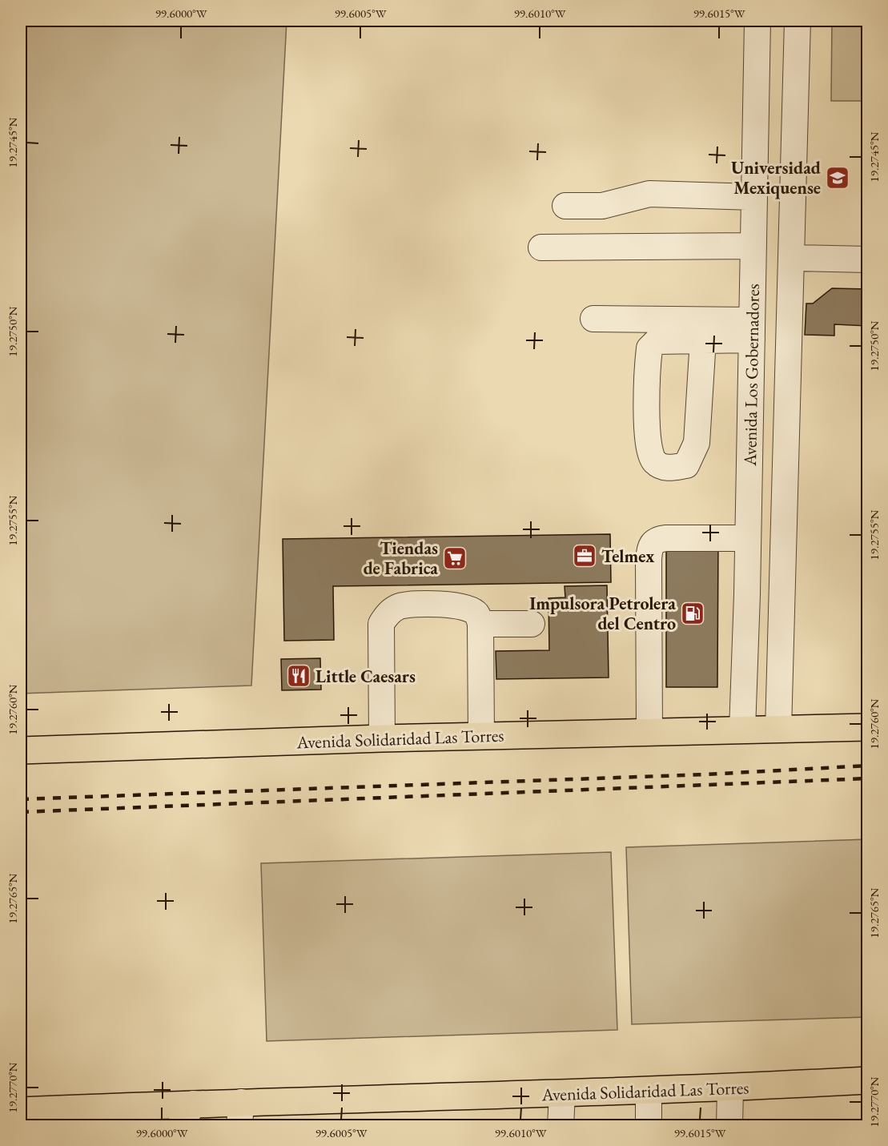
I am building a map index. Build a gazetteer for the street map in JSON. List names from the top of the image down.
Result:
{
  "streets": {
    "main road": ["Avenida Solidaridad Las Torres"],
    "street": ["Avenida Los Gobernadores"]
  },
  "crossings": [
    ["Avenida Los Gobernadores", "Avenida Solidaridad Las Torres"]
  ],
  "places": {
    "school or university": ["Universidad Mexiquense"],
    "office": ["Telmex"],
    "supermarket": ["Tiendas de Fabrica"],
    "fuel station": ["Impulsora Petrolera del Centro"],
    "restaurant": ["Little Caesars"]
  },
  "coordinates": [
    "99.6000°W",
    "99.6005°W",
    "99.6010°W",
    "99.6015°W",
    "19.2745°N",
    "19.2750°N",
    "19.2755°N",
    "19.2760°N",
    "19.2765°N",
    "19.2770°N"
  ]
}
